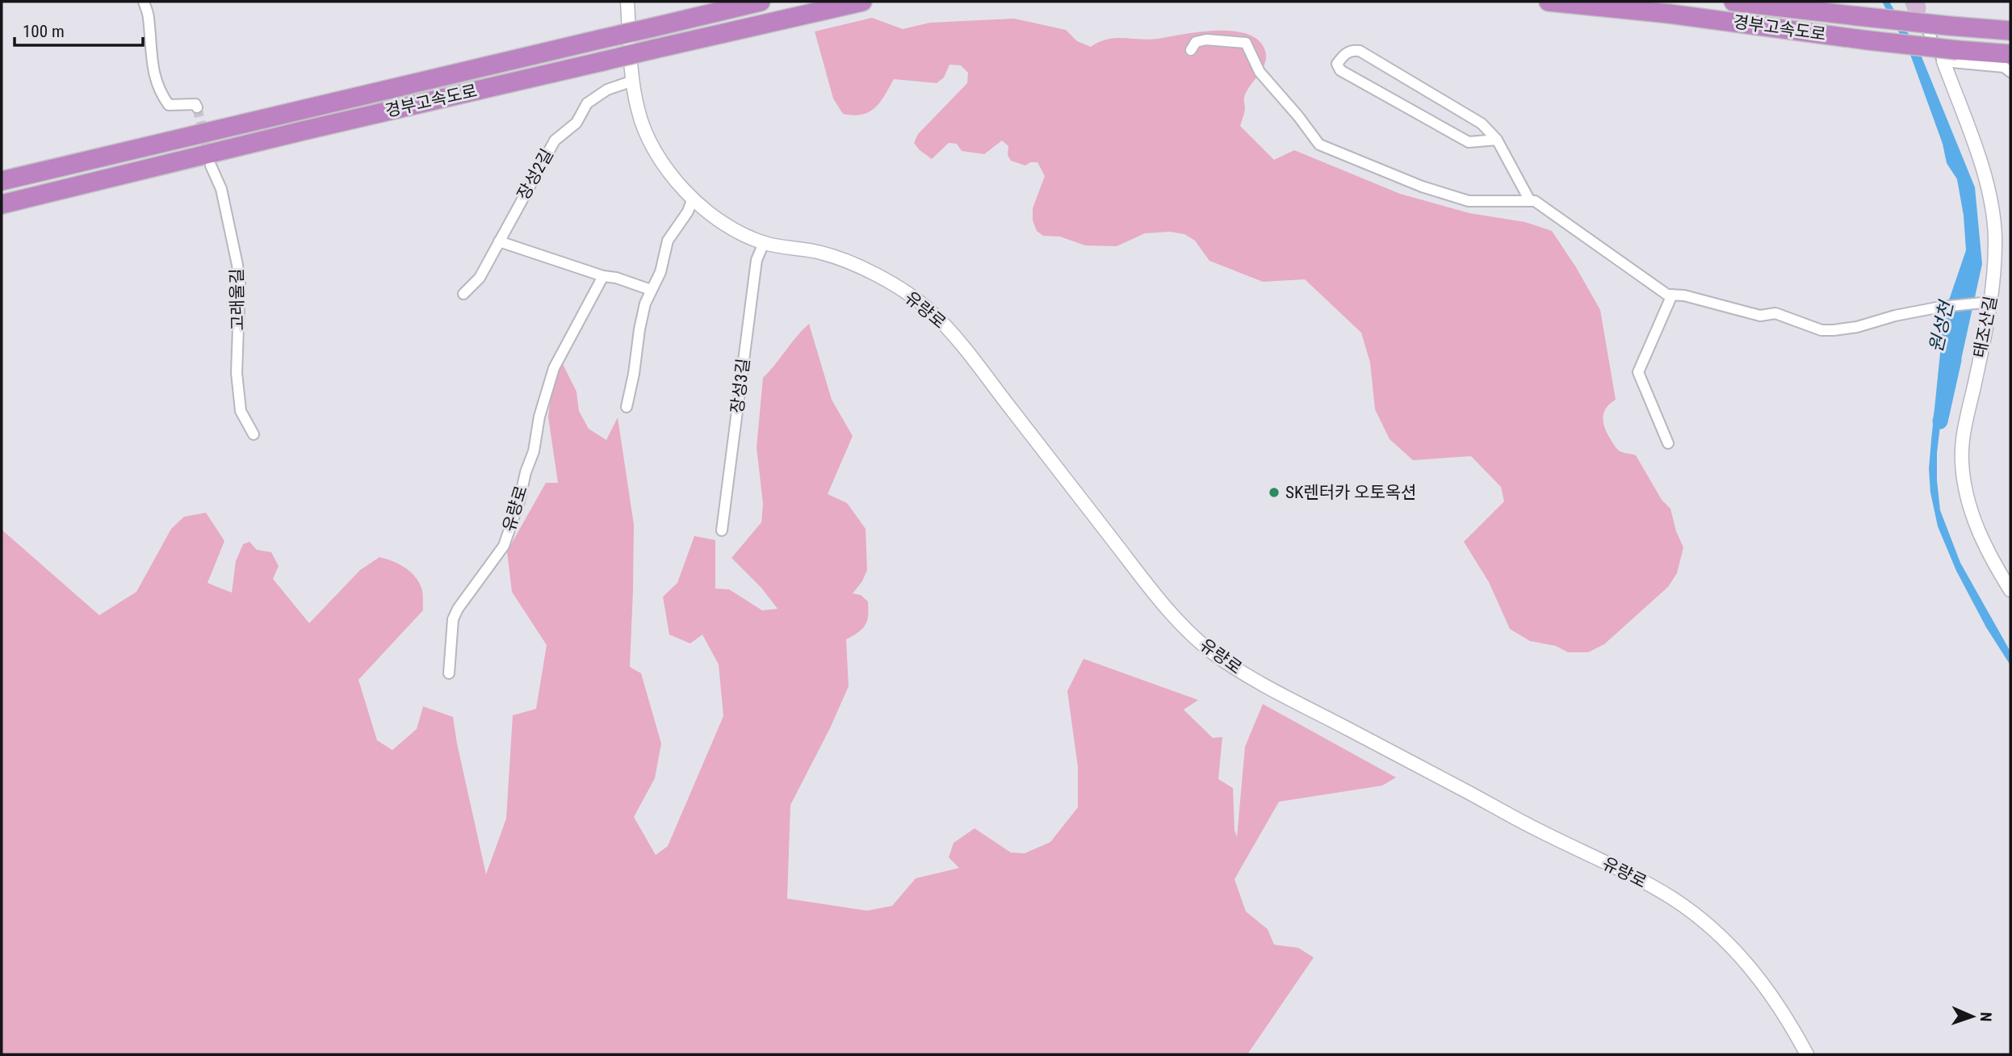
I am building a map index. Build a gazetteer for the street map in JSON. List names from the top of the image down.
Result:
{
  "streets": {
    "highway": ["경부고속도로"],
    "street": [
      "장성2길",
      "고래울길",
      "유량로",
      "태조산길",
      "장성3길"
    ]
  },
  "crossings": [
    ["경부고속도로", "태조산길"],
    ["장성2길", "유량로"],
    ["유량로", "장성3길"]
  ],
  "water": ["원성천"],
  "places": ["SK렌터카 오토옥션"],
  "scale_bar": "100 m",
  "north": "right"
}
